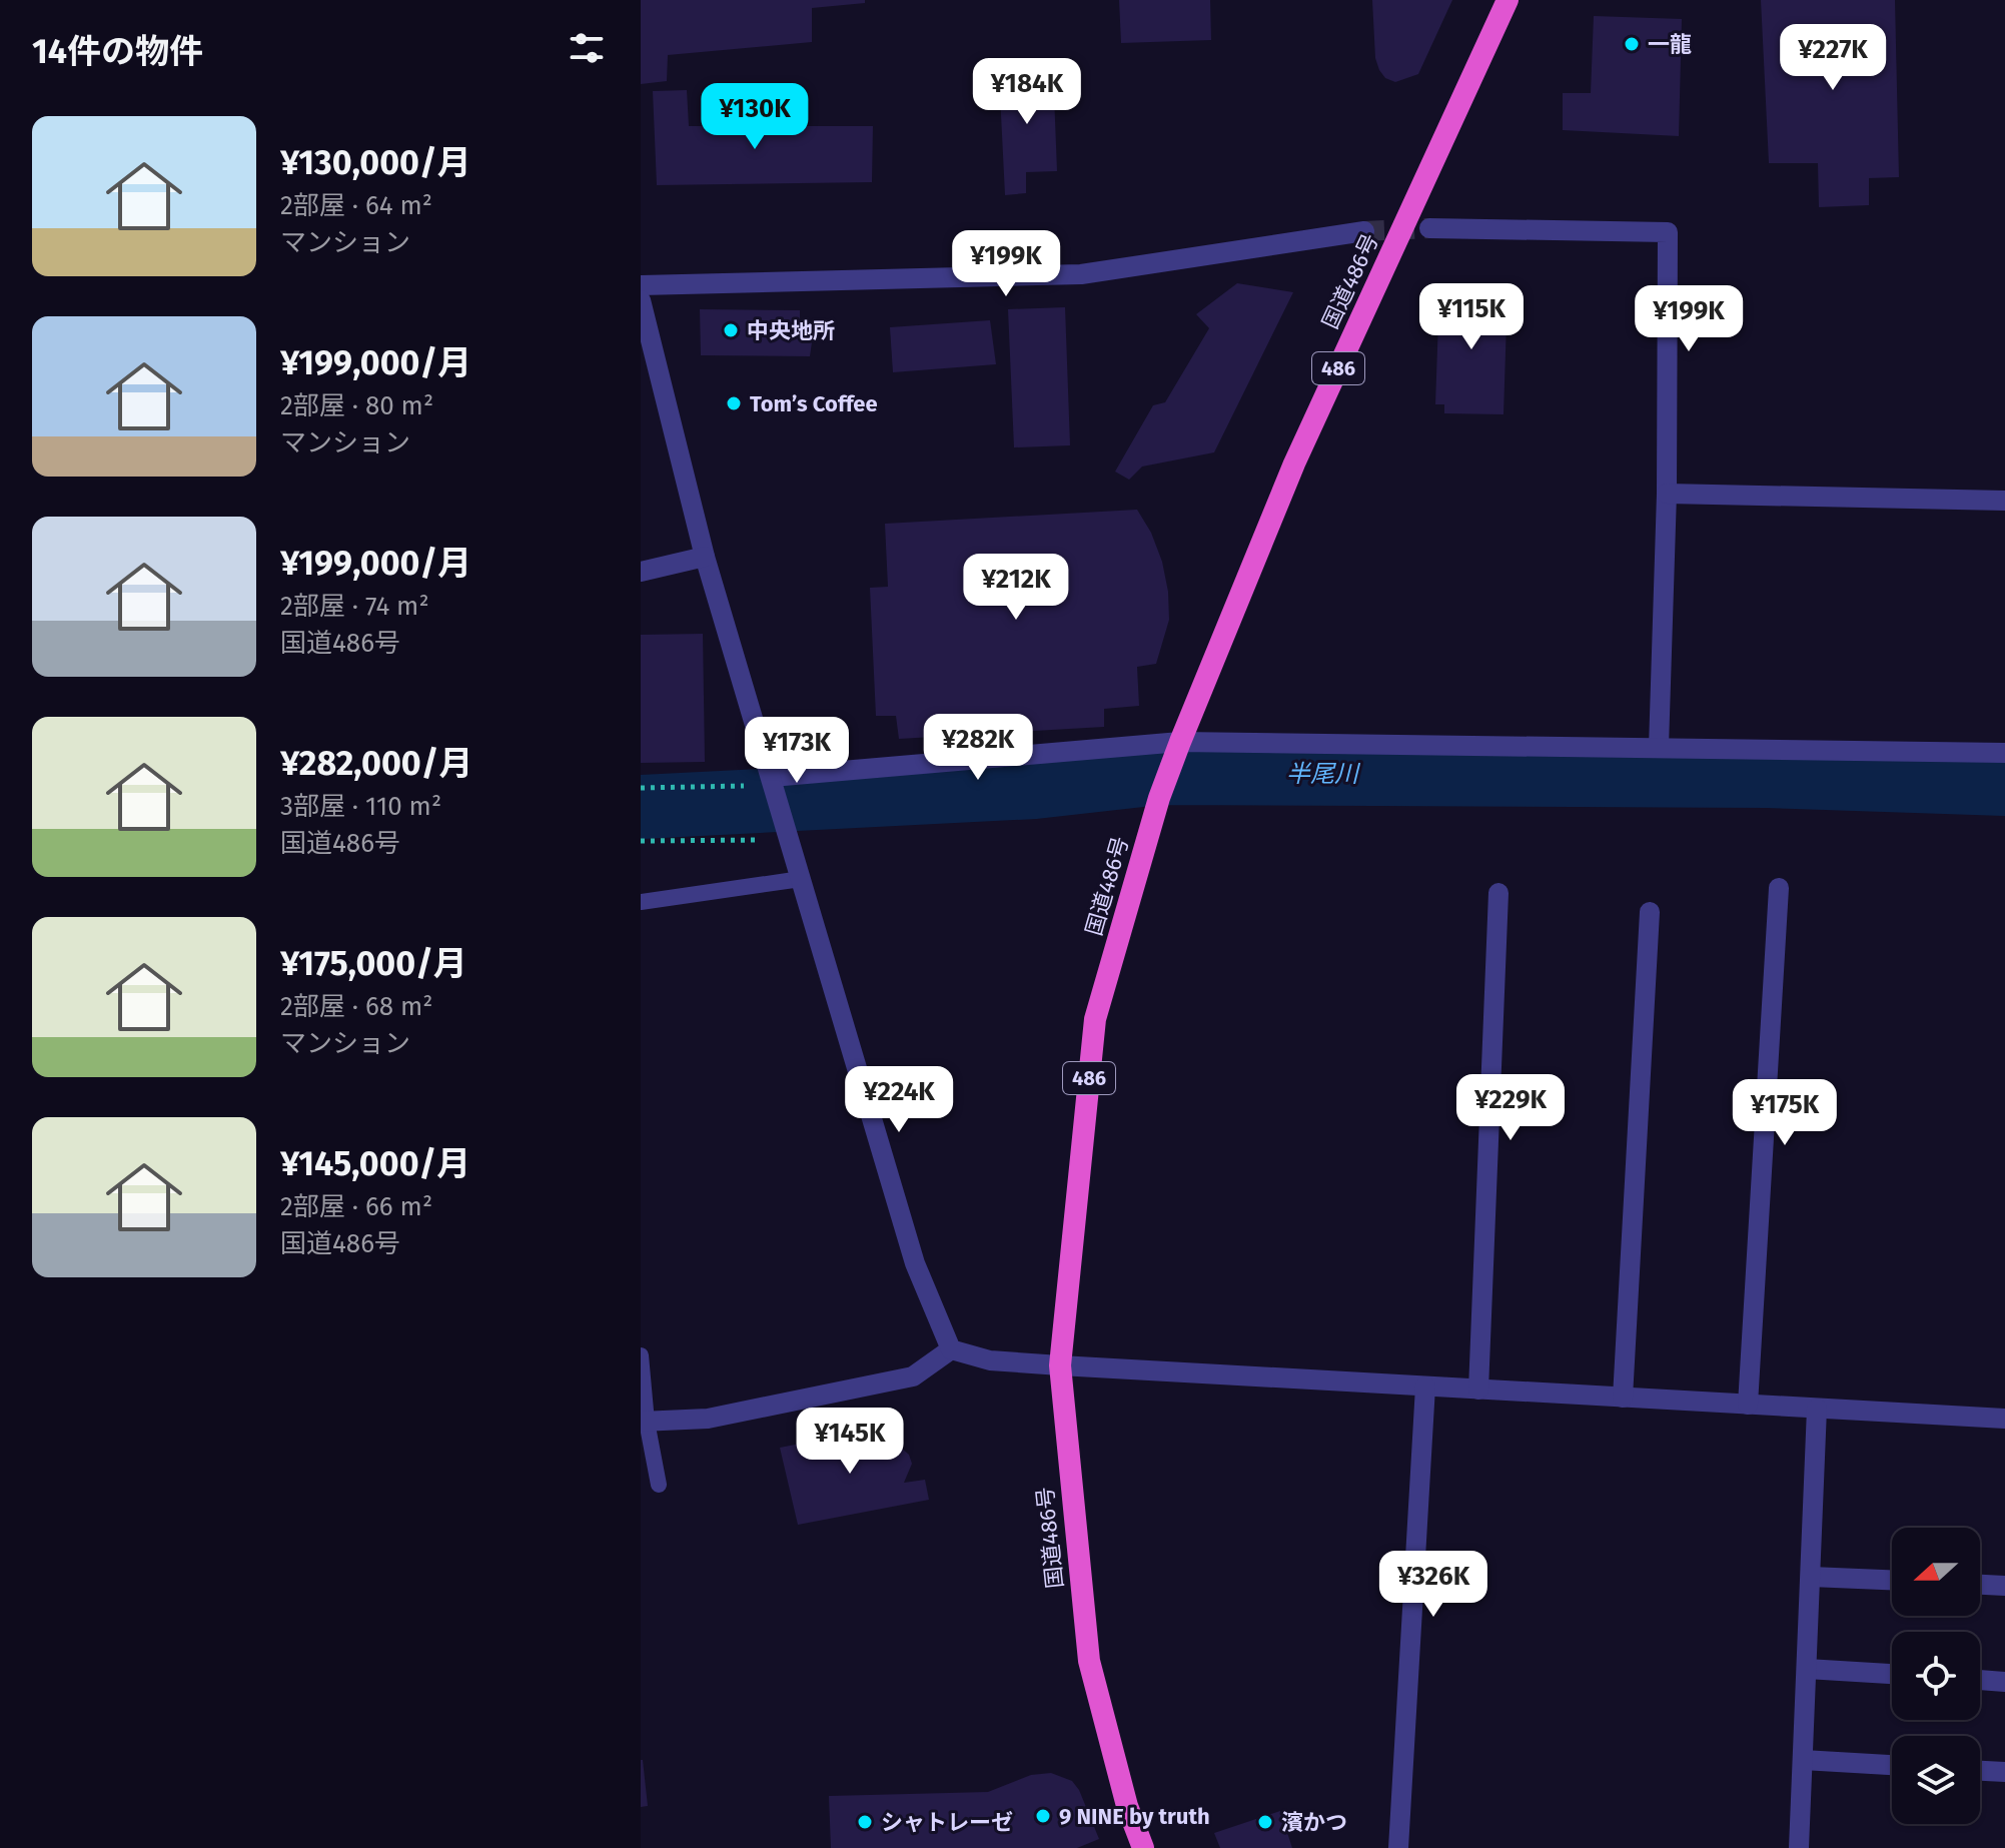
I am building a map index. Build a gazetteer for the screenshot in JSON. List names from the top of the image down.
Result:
{
  "streets": {
    "highway": ["国道486号", "486"]
  },
  "water": ["半尾川"],
  "places": [
    "一龍",
    "中央地所",
    "Tom’s Coffee",
    "9 NINE by truth",
    "シャトレーゼ",
    "濱かつ"
  ],
  "north": "left",
  "page": {
    "heading": "14件の物件",
    "price": [
      "¥227K",
      "¥184K",
      "¥130K",
      "¥199K",
      "¥115K",
      "¥199K",
      "¥212K",
      "¥282K",
      "¥173K",
      "¥224K",
      "¥229K",
      "¥175K",
      "¥145K",
      "¥326K"
    ],
    "list": [
      {
        "name": "¥130,000/月",
        "note": "2部屋 · 64 m² · マンション"
      },
      {
        "name": "¥199,000/月",
        "note": "2部屋 · 80 m² · マンション"
      },
      {
        "name": "¥199,000/月",
        "note": "2部屋 · 74 m² · 国道486号"
      },
      {
        "name": "¥282,000/月",
        "note": "3部屋 · 110 m² · 国道486号"
      },
      {
        "name": "¥175,000/月",
        "note": "2部屋 · 68 m² · マンション"
      },
      {
        "name": "¥145,000/月",
        "note": "2部屋 · 66 m² · 国道486号"
      }
    ]
  }
}
